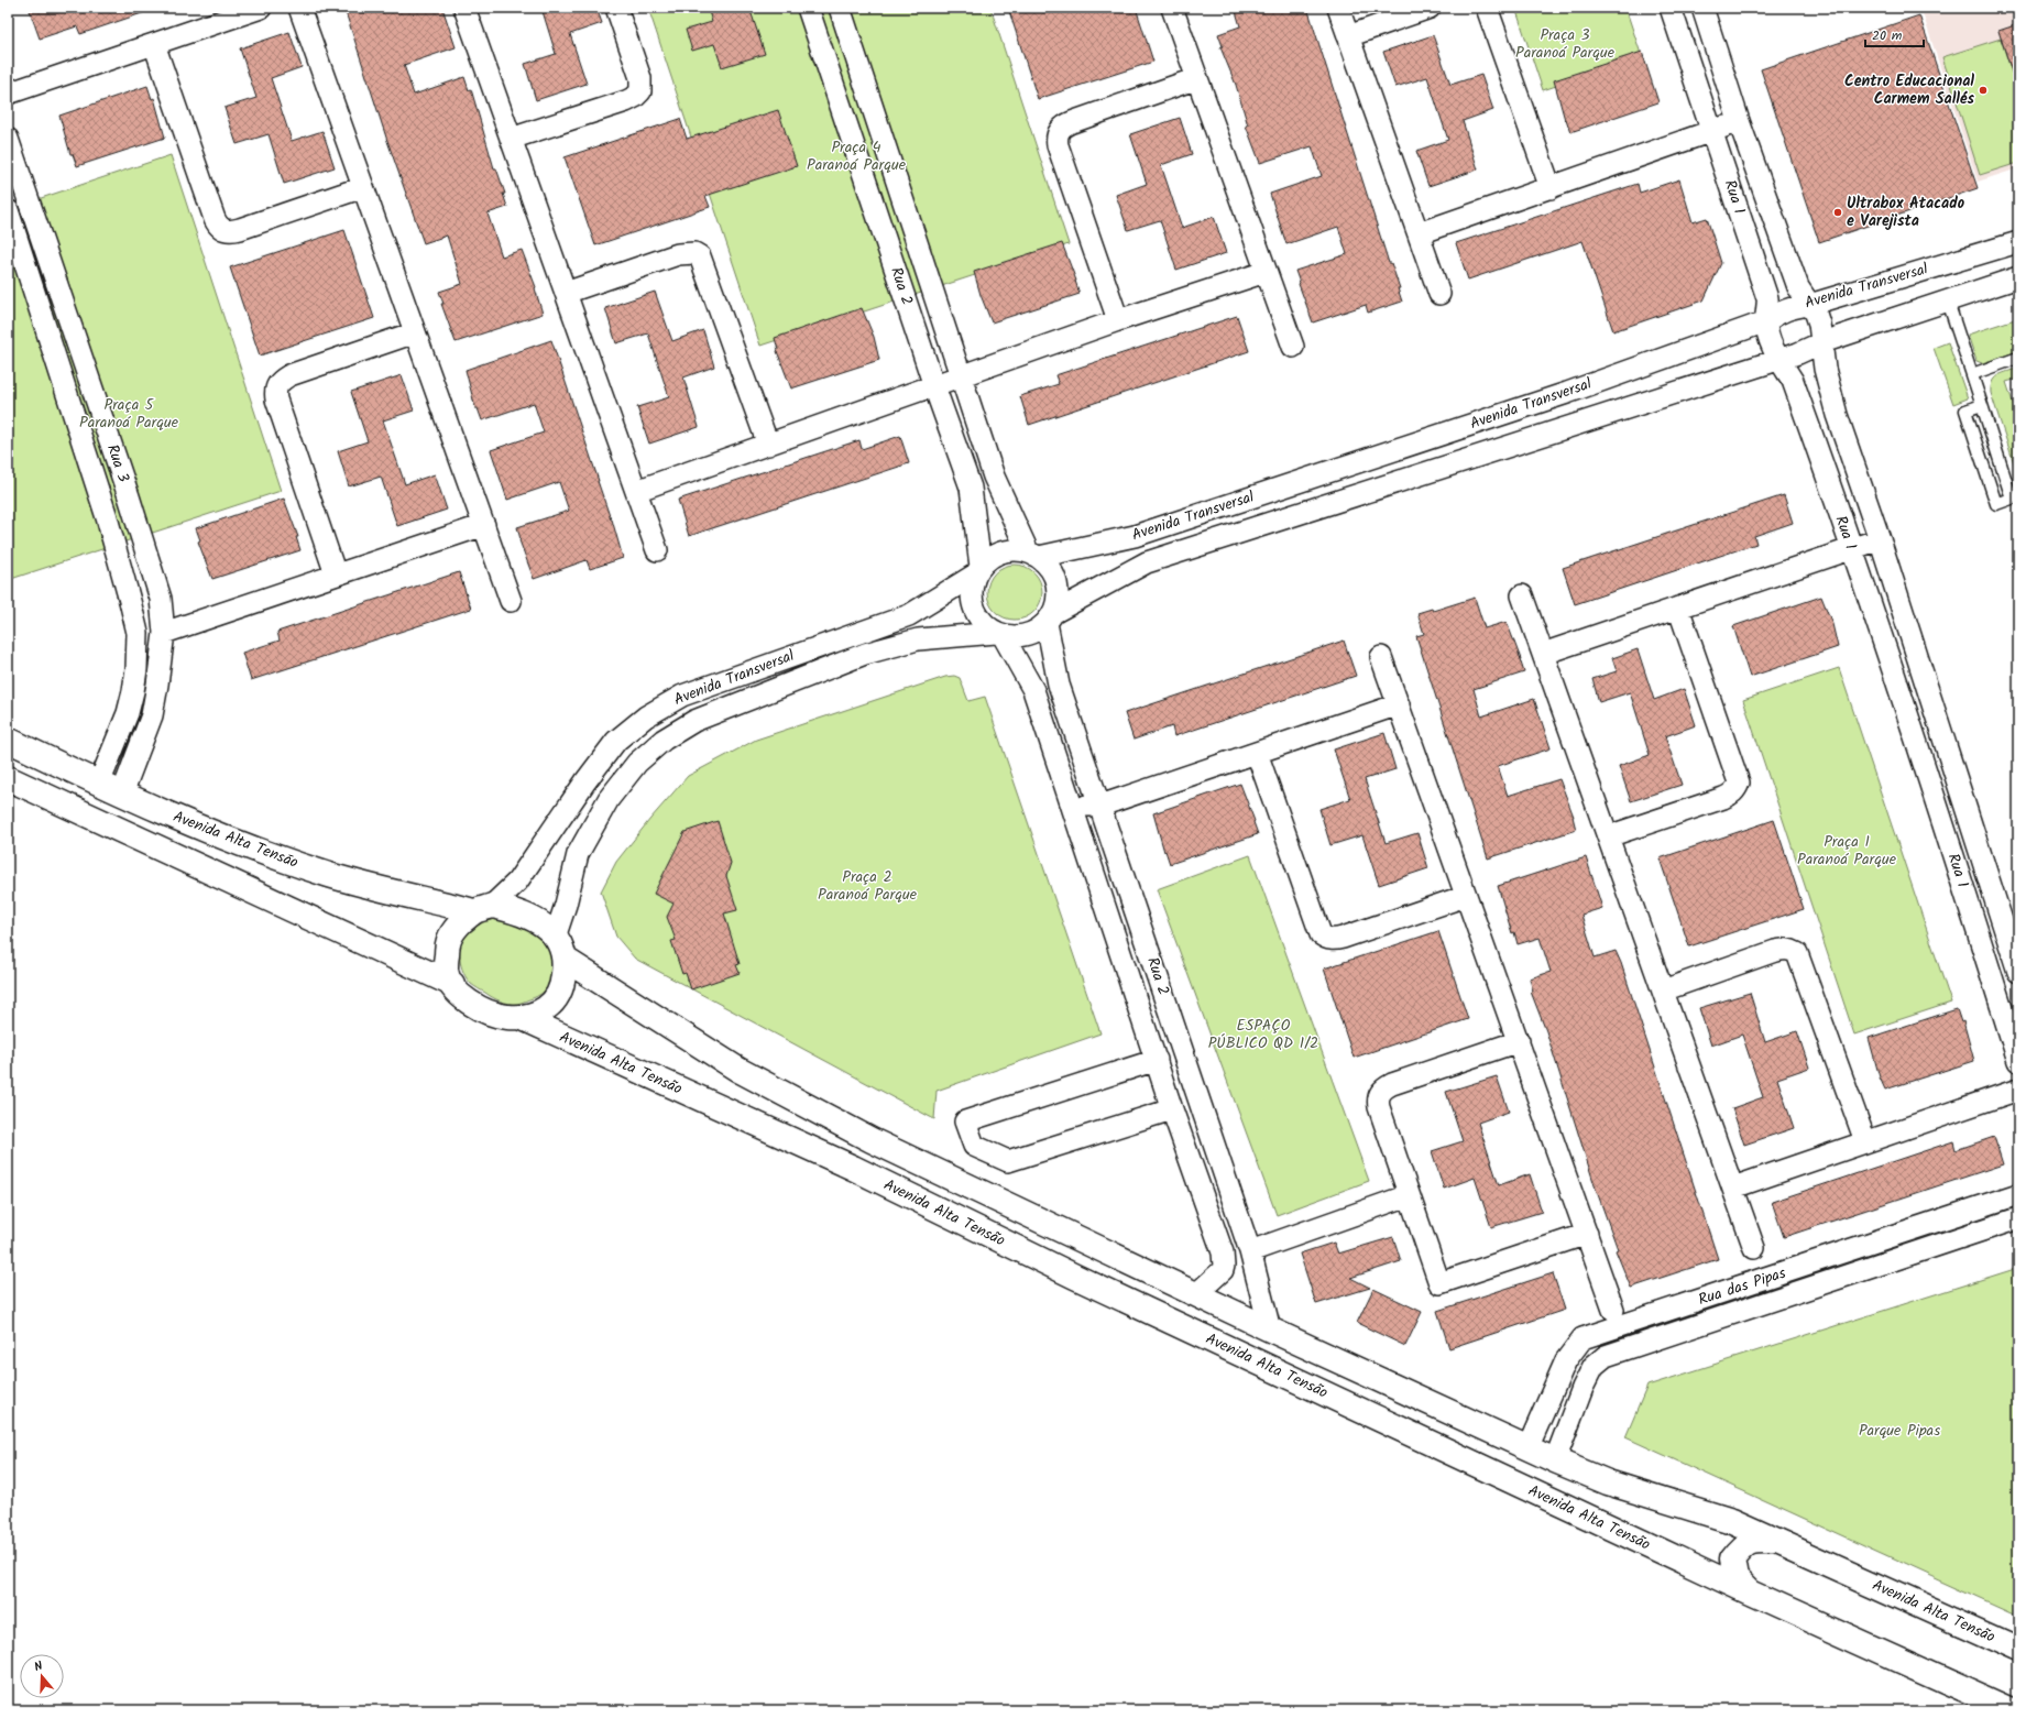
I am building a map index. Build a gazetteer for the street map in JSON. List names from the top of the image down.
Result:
{
  "streets": {
    "street": [
      "Rua 1",
      "Rua 2",
      "Avenida Transversal",
      "Rua 3",
      "Avenida Alta Tensāo",
      "Avenida Alta Tensão",
      "Rua das Pipas"
    ]
  },
  "crossings": [
    ["Rua 1", "Avenida Transversal"],
    ["Rua 2", "Avenida Transversal"],
    ["Rua 2", "Avenida Alta Tensão"],
    ["Avenida Transversal", "Avenida Alta Tensāo"],
    ["Avenida Transversal", "Avenida Alta Tensão"],
    ["Rua 3", "Avenida Alta Tensāo"],
    ["Avenida Alta Tensāo", "Avenida Alta Tensão"],
    ["Avenida Alta Tensão", "Rua das Pipas"]
  ],
  "parks": [
    "Praça 3 Paranoá Parque",
    "Praça 4 Paranoá Parque",
    "Praça 5 Paranoá Parque",
    "Praça 1 Paranoá Parque",
    "Praça 2 Paranoá Parque",
    "ESPAÇO PÚBLICO QD 1/2",
    "Parque Pipas"
  ],
  "places": ["Centro Educacional Carmem Sallés", "Ultrabox Atacado e Varejista"],
  "scale_bar": "20 m",
  "north": "top"
}
